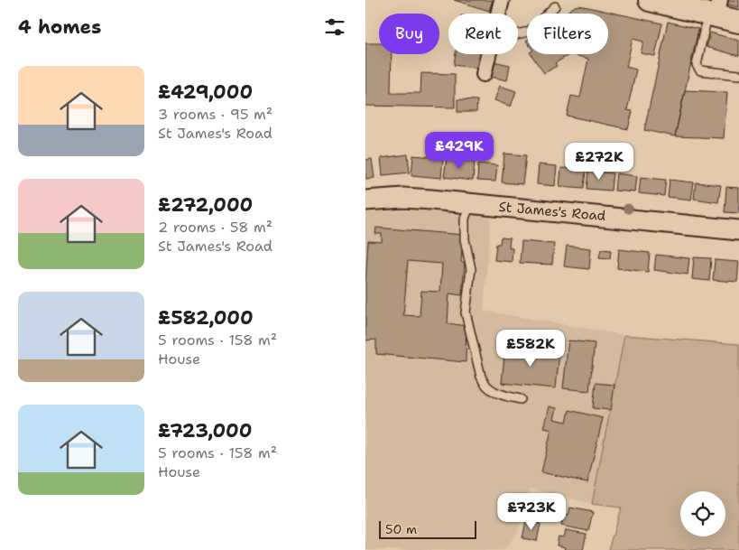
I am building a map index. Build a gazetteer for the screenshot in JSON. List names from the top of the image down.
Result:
{
  "streets": {
    "street": ["St James's Road"]
  },
  "scale_bar": "50 m",
  "page": {
    "heading": "4 homes",
    "chip": ["Buy", "Rent", "Filters"],
    "list": [
      {
        "name": "£429,000",
        "note": "3 rooms · 95 m² · St James's Road"
      },
      {
        "name": "£272,000",
        "note": "2 rooms · 58 m² · St James's Road"
      },
      {
        "name": "£582,000",
        "note": "5 rooms · 158 m² · House"
      },
      {
        "name": "£723,000",
        "note": "5 rooms · 158 m² · House"
      }
    ],
    "price": [
      "£429K",
      "£272K",
      "£582K",
      "£723K"
    ],
    "scale": "50 m"
  }
}
